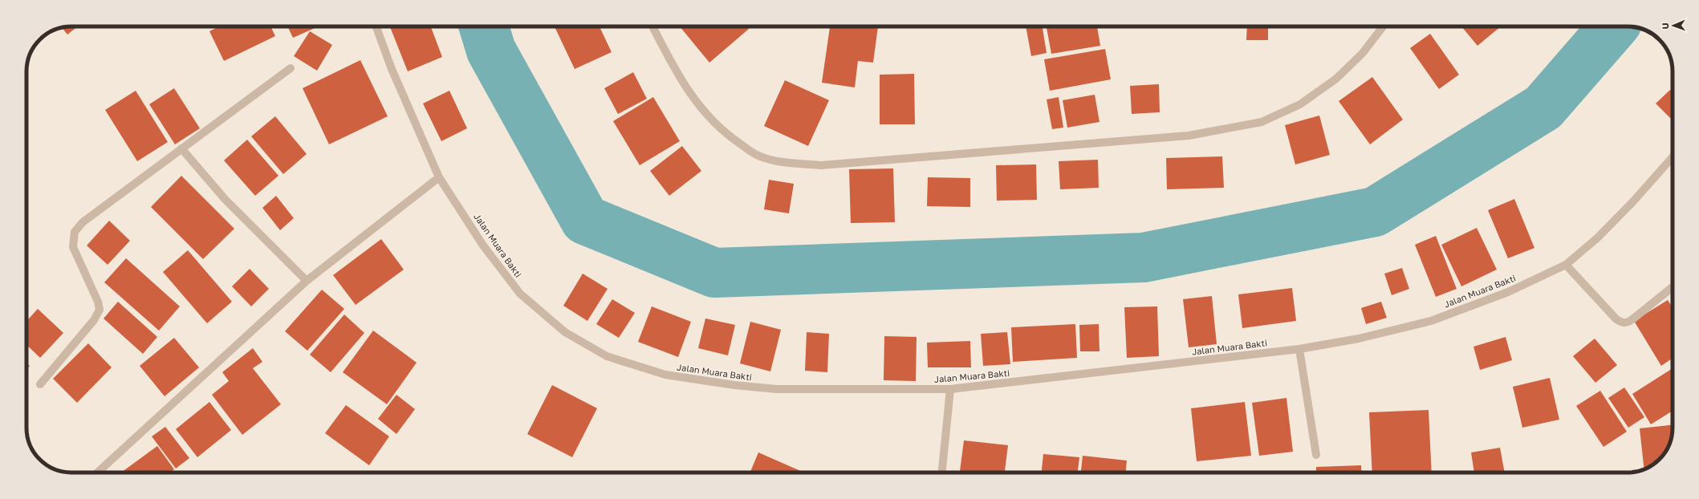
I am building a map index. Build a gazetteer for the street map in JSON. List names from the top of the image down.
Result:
{
  "streets": {
    "street": ["Jalan Muara Bakti"]
  },
  "north": "left"
}
